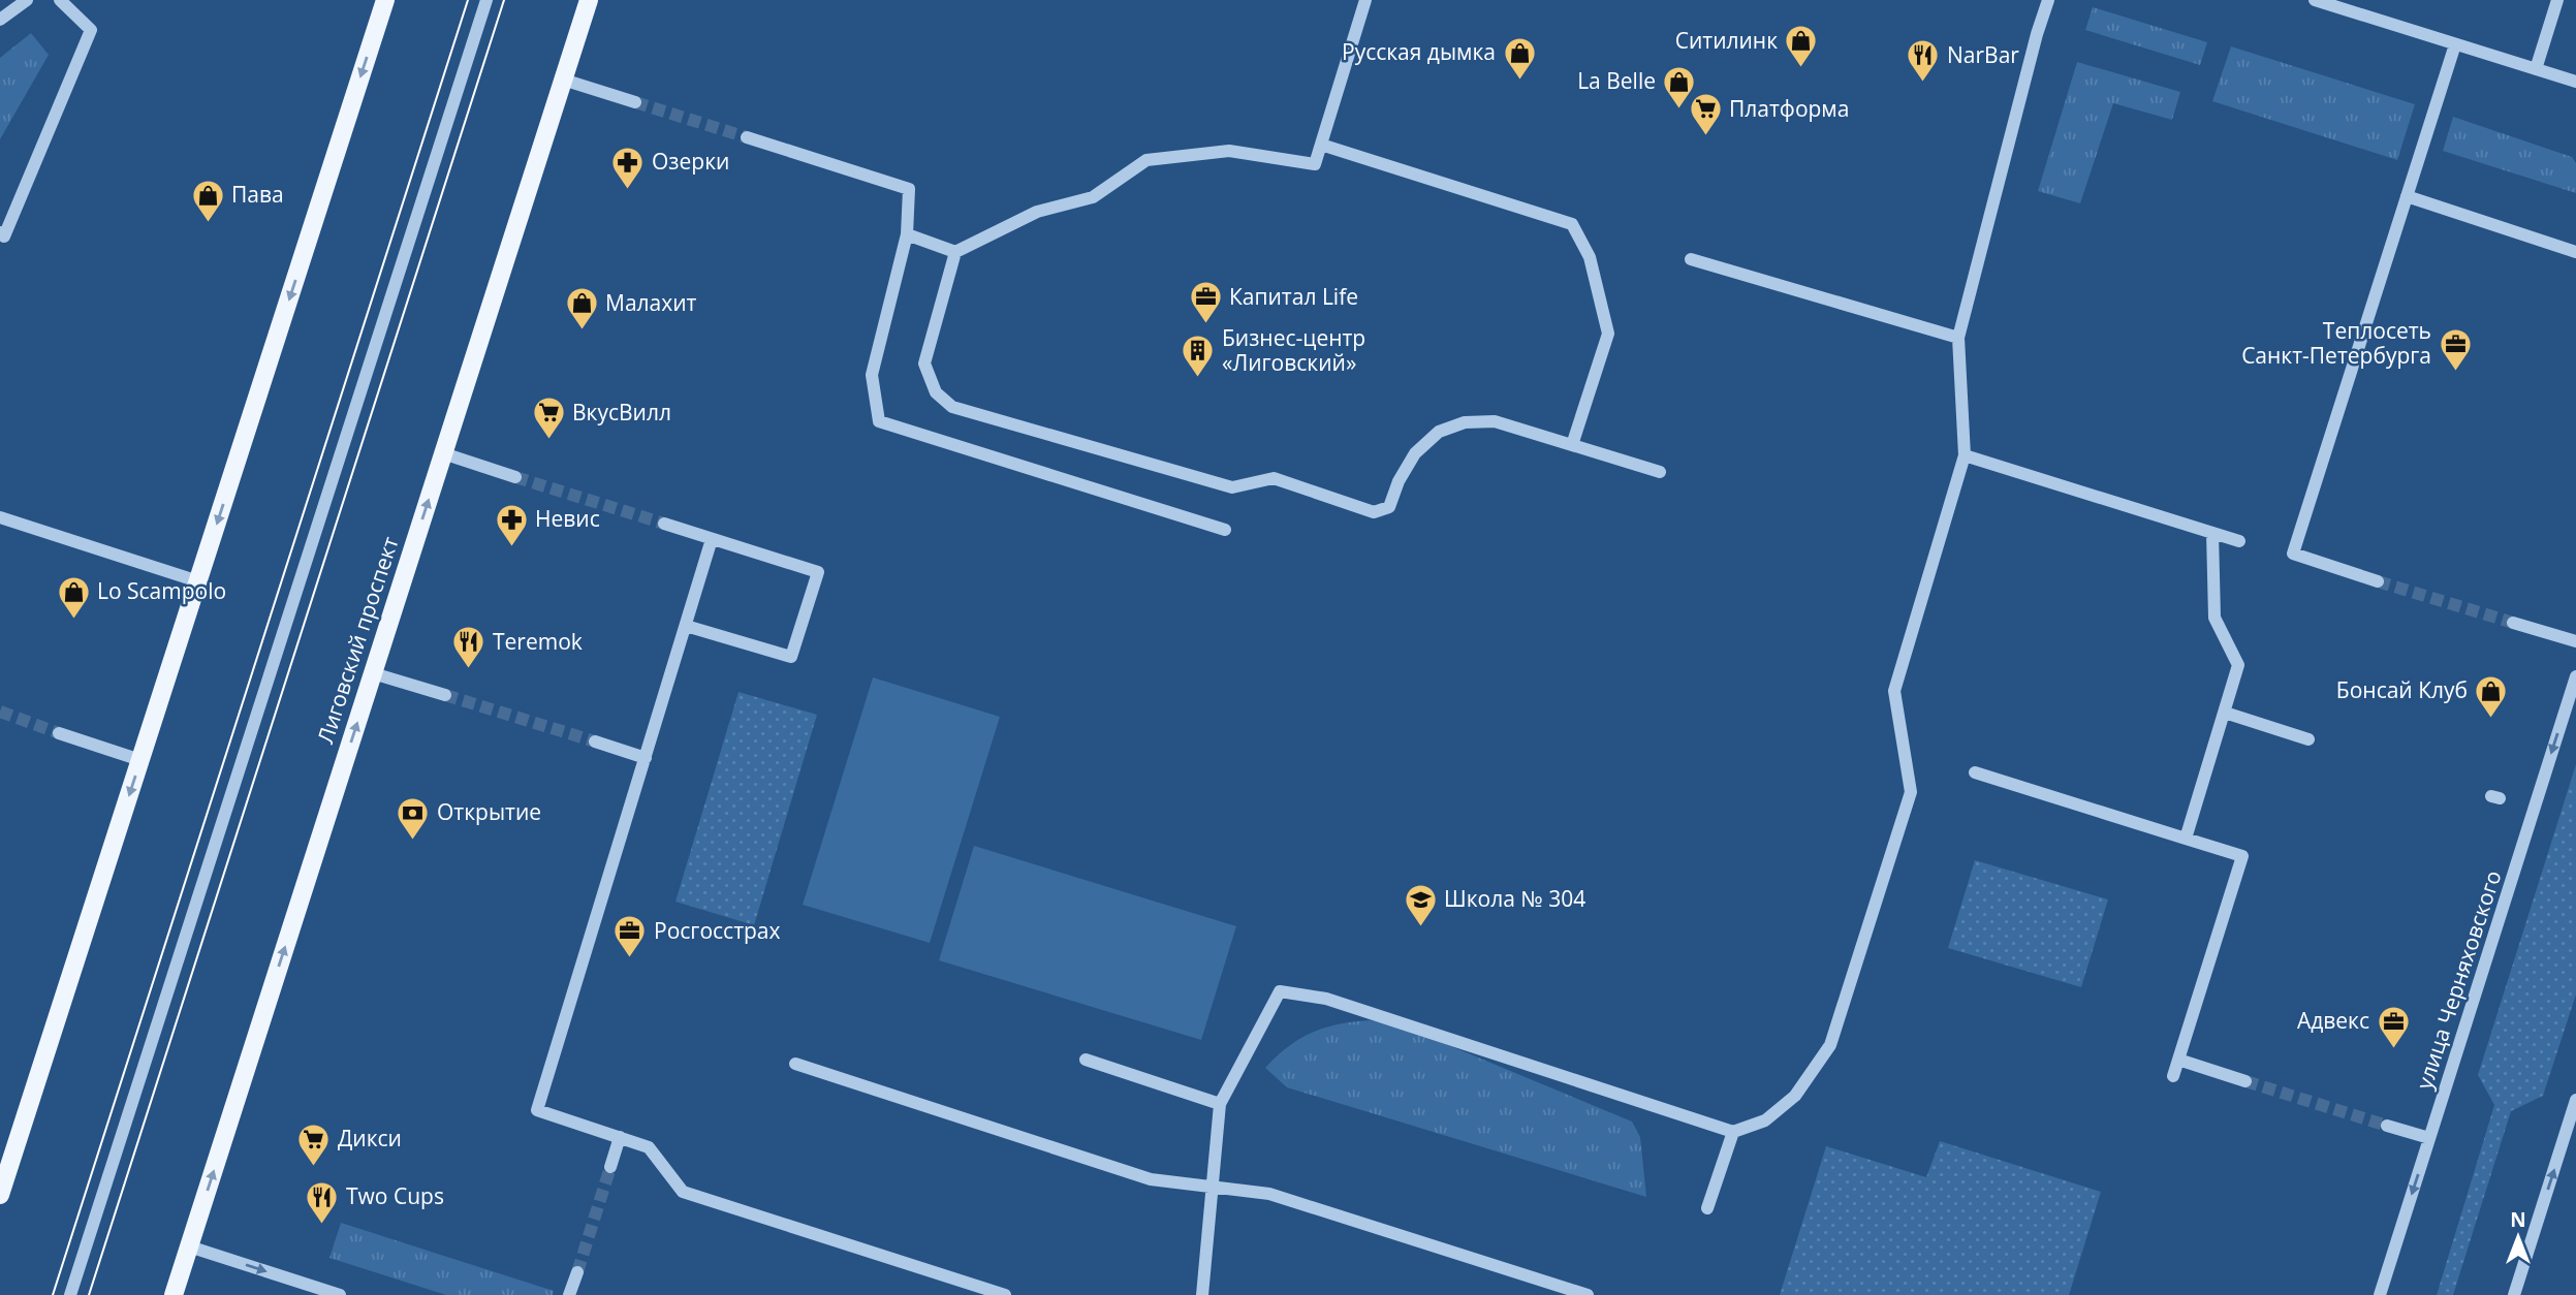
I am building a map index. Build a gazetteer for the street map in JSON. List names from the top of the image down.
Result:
{
  "streets": {
    "main road": ["Лиговский проспект"],
    "street": ["улица Черняховского"]
  },
  "one_way": ["Лиговский проспект", "улица Черняховского"],
  "places": {
    "shop": [
      "Ситилинк",
      "Русская дымка",
      "La Belle",
      "Пава",
      "Малахит",
      "Lo Scampolo",
      "Бонсай Клуб"
    ],
    "restaurant": ["NarBar", "Teremok", "Two Cups"],
    "supermarket": ["Платформа", "ВкусВилл", "Дикси"],
    "pharmacy": ["Озерки", "Невис"],
    "office": [
      "Капитал Life",
      "Теплосеть Санкт-Петербурга",
      "Росгосстрах",
      "Адвекс"
    ],
    "building": ["Бизнес-центр «Лиговский»"],
    "bank": ["Открытие"],
    "school or university": ["Школа № 304"]
  },
  "north": "top"
}
